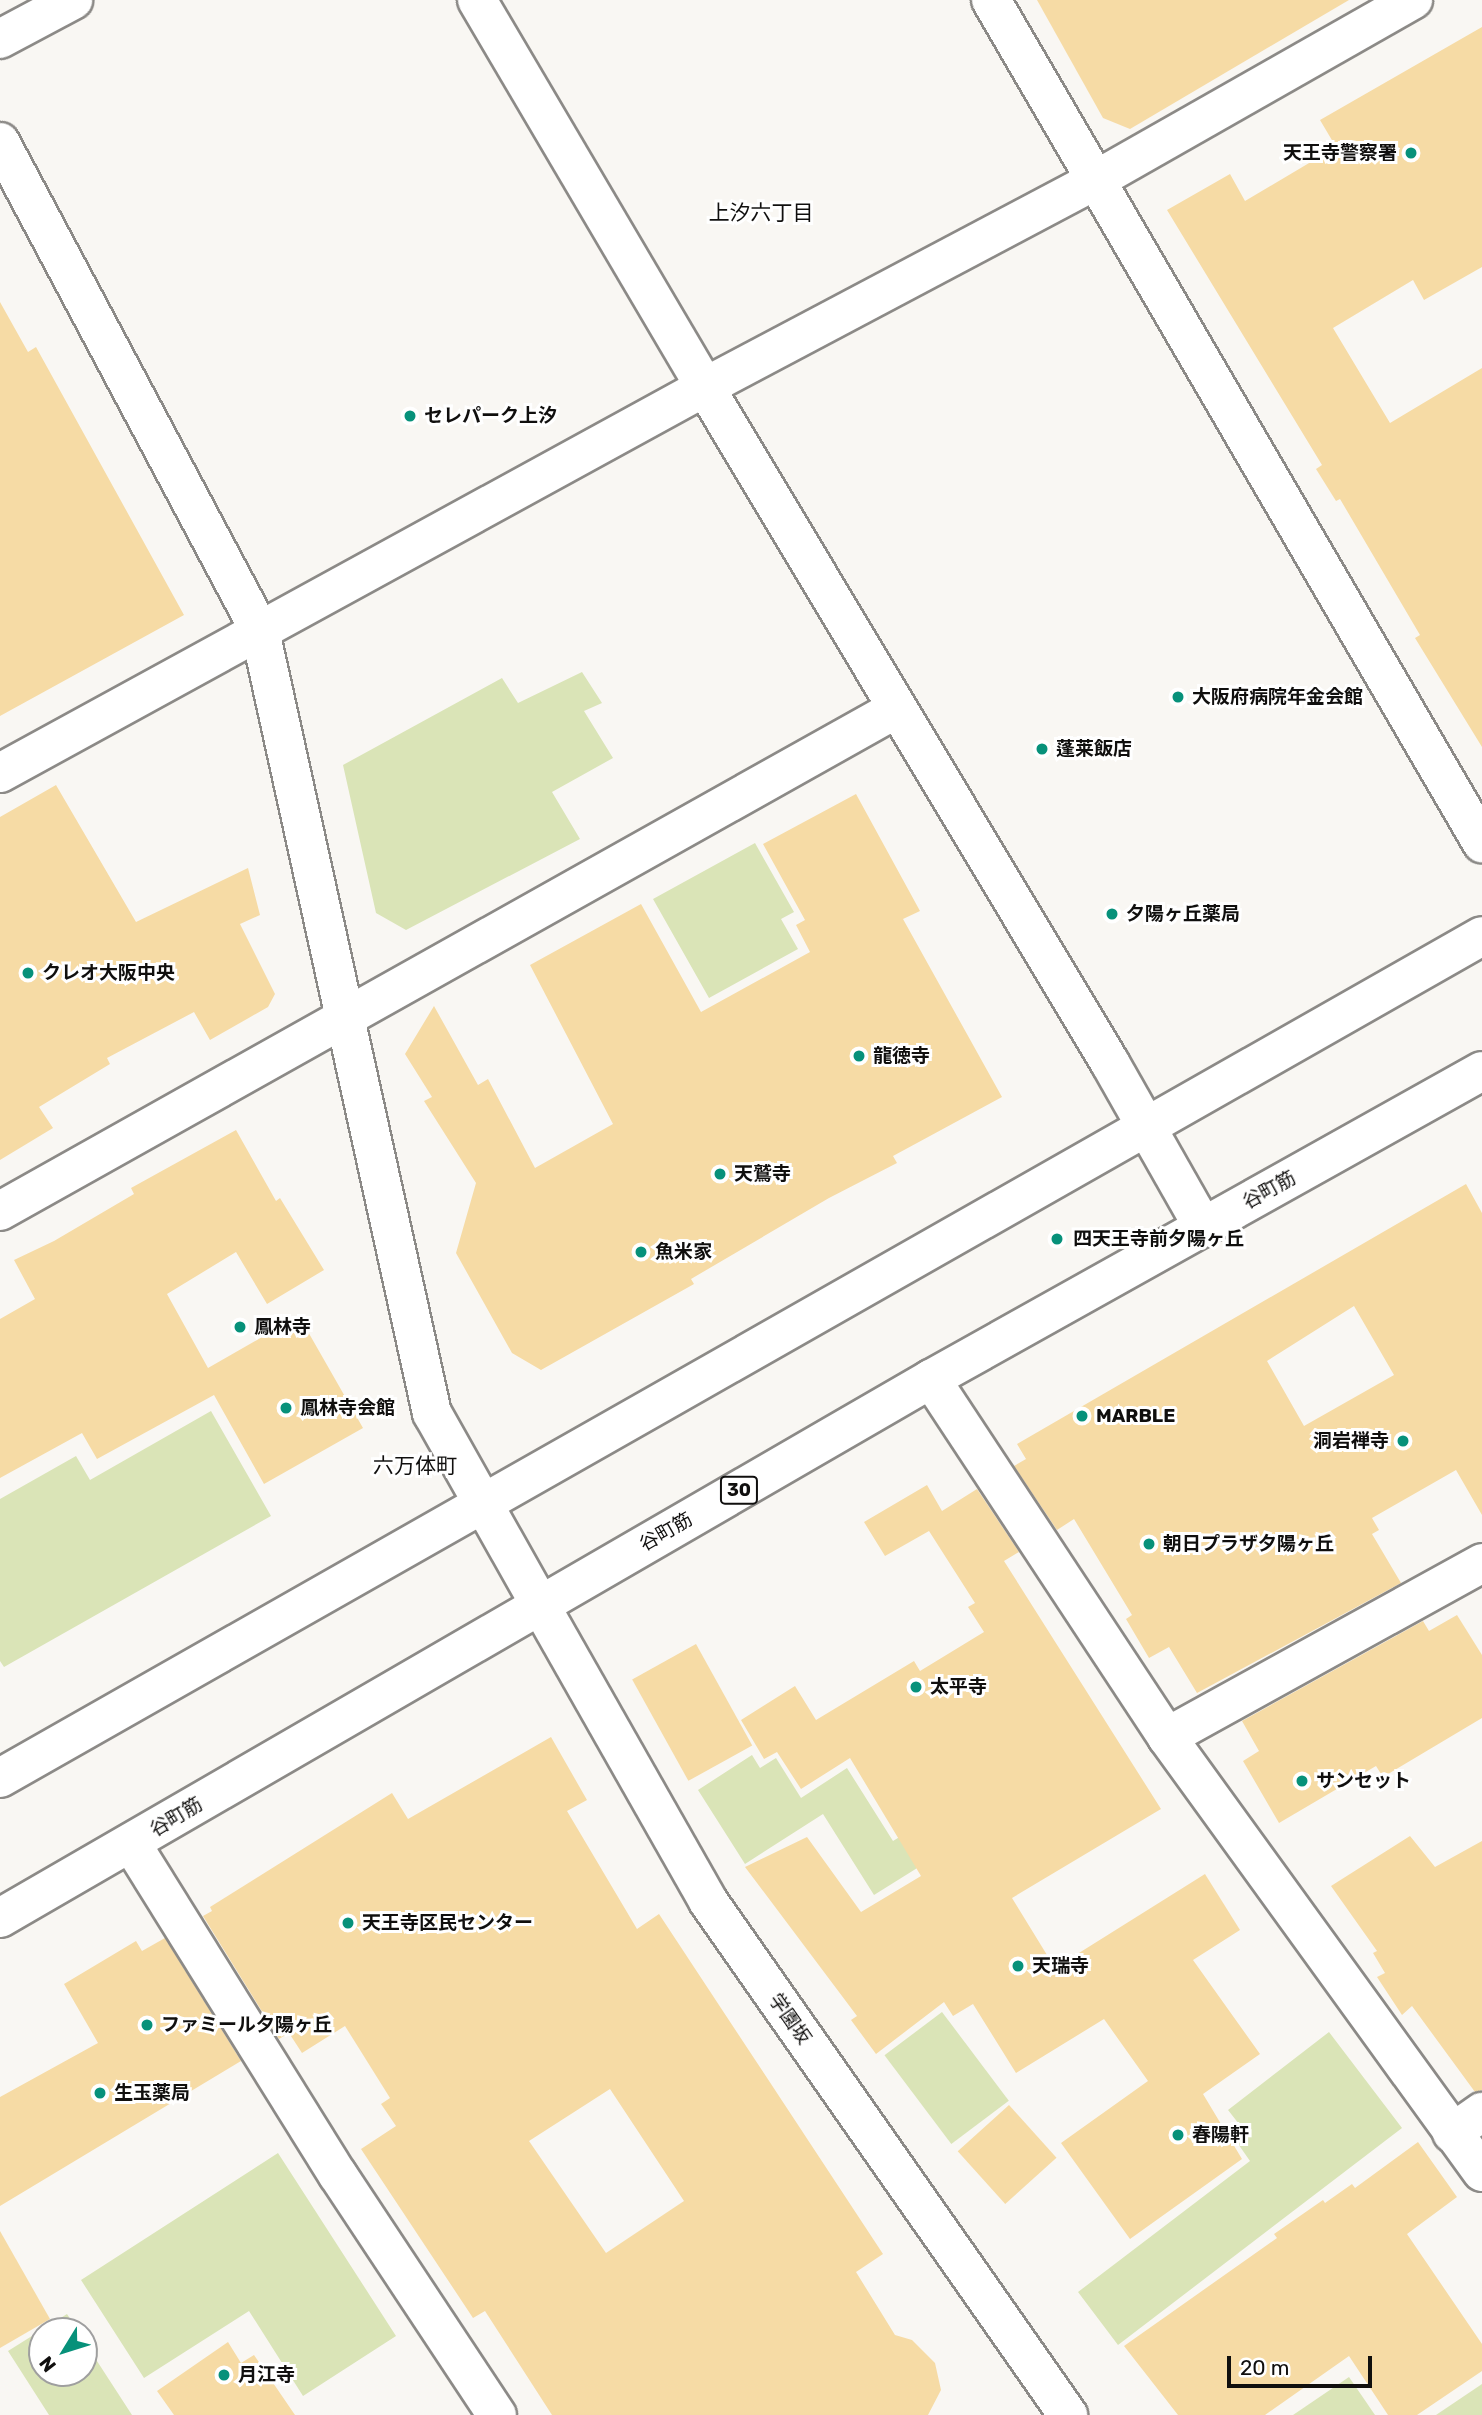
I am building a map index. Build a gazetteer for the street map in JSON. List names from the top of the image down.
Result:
{
  "streets": {
    "street": ["谷町筋", "30", "学園坂"]
  },
  "crossings": [
    ["谷町筋", "学園坂"]
  ],
  "districts": ["上汐六丁目", "六万体町"],
  "places": [
    "天王寺警察署",
    "セレパーク上汐",
    "大阪府病院年金会館",
    "蓬莱飯店",
    "夕陽ヶ丘薬局",
    "クレオ大阪中央",
    "龍徳寺",
    "天鷲寺",
    "四天王寺前夕陽ヶ丘",
    "魚米家",
    "鳳林寺",
    "鳳林寺会館",
    "MARBLE",
    "洞岩禅寺",
    "朝日プラザ夕陽ヶ丘",
    "太平寺",
    "サンセット",
    "天王寺区民センター",
    "天瑞寺",
    "ファミール夕陽ヶ丘",
    "生玉薬局",
    "春陽軒",
    "月江寺"
  ],
  "scale_bar": "20 m",
  "north": "bottom left"
}
